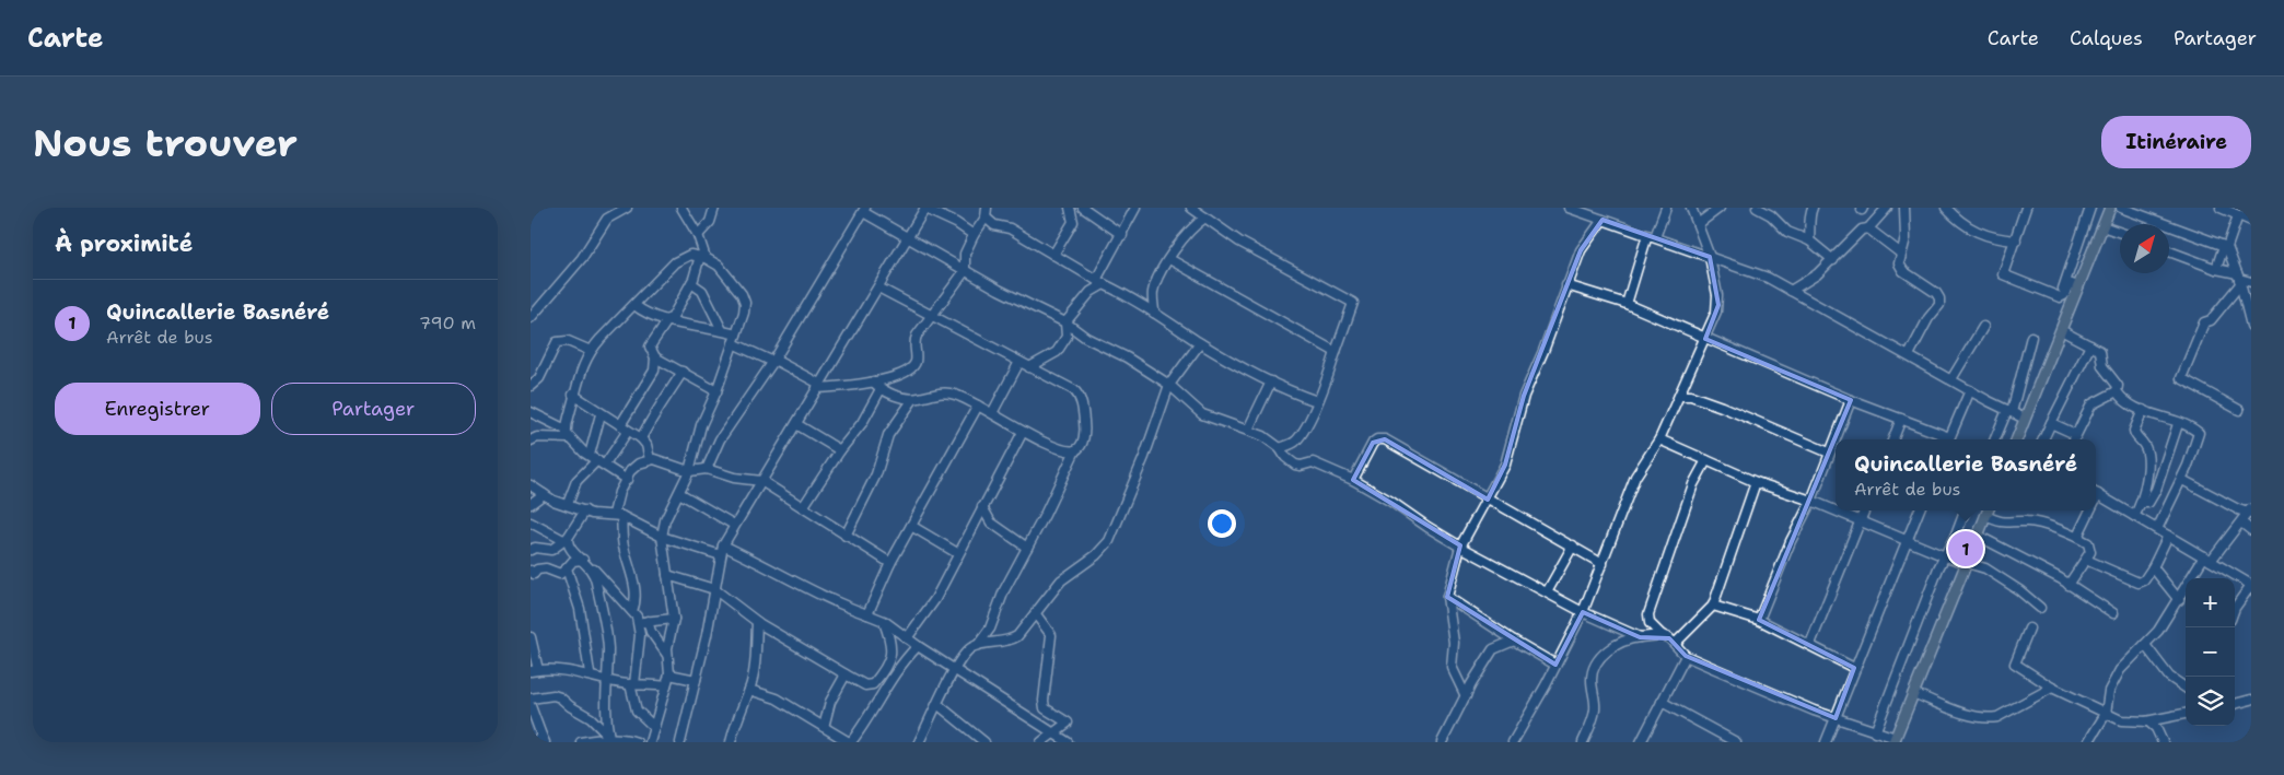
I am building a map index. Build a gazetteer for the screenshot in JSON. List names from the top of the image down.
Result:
{
  "north": "top right",
  "page": {
    "header": "Carte",
    "nav": ["Carte", "Calques", "Partager"],
    "buttons": [
      "Itinéraire",
      ["Enregistrer", "Partager"]
    ],
    "title": "Nous trouver",
    "heading": "À proximité",
    "list": [
      {
        "mark": "1",
        "name": "Quincallerie Basnéré",
        "note": "Arrêt de bus",
        "value": "790 m"
      }
    ],
    "popup": ["Quincallerie Basnéré", "Arrêt de bus"],
    "pins": "1",
    "map_buttons": ["+", "−"]
  }
}
